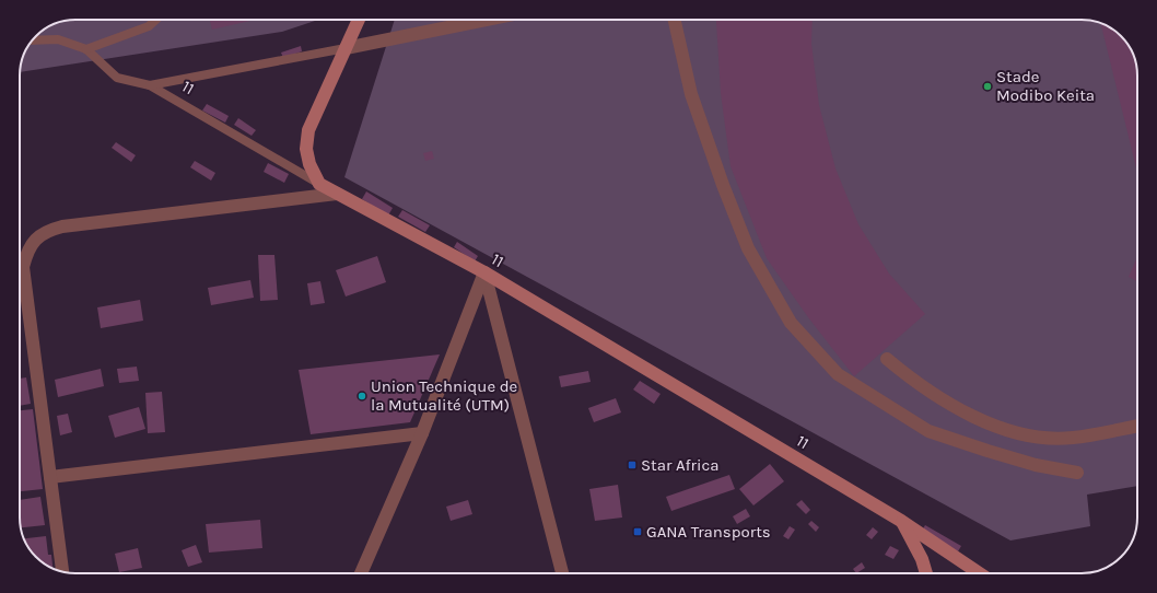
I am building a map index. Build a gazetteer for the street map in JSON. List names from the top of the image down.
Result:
{
  "streets": {
    "street": ["11"]
  },
  "places": {
    "other": ["Stade Modibo Keita", "Union Technique de la Mutualité (UTM)"],
    "transit": ["Star Africa", "GANA Transports"]
  }
}
